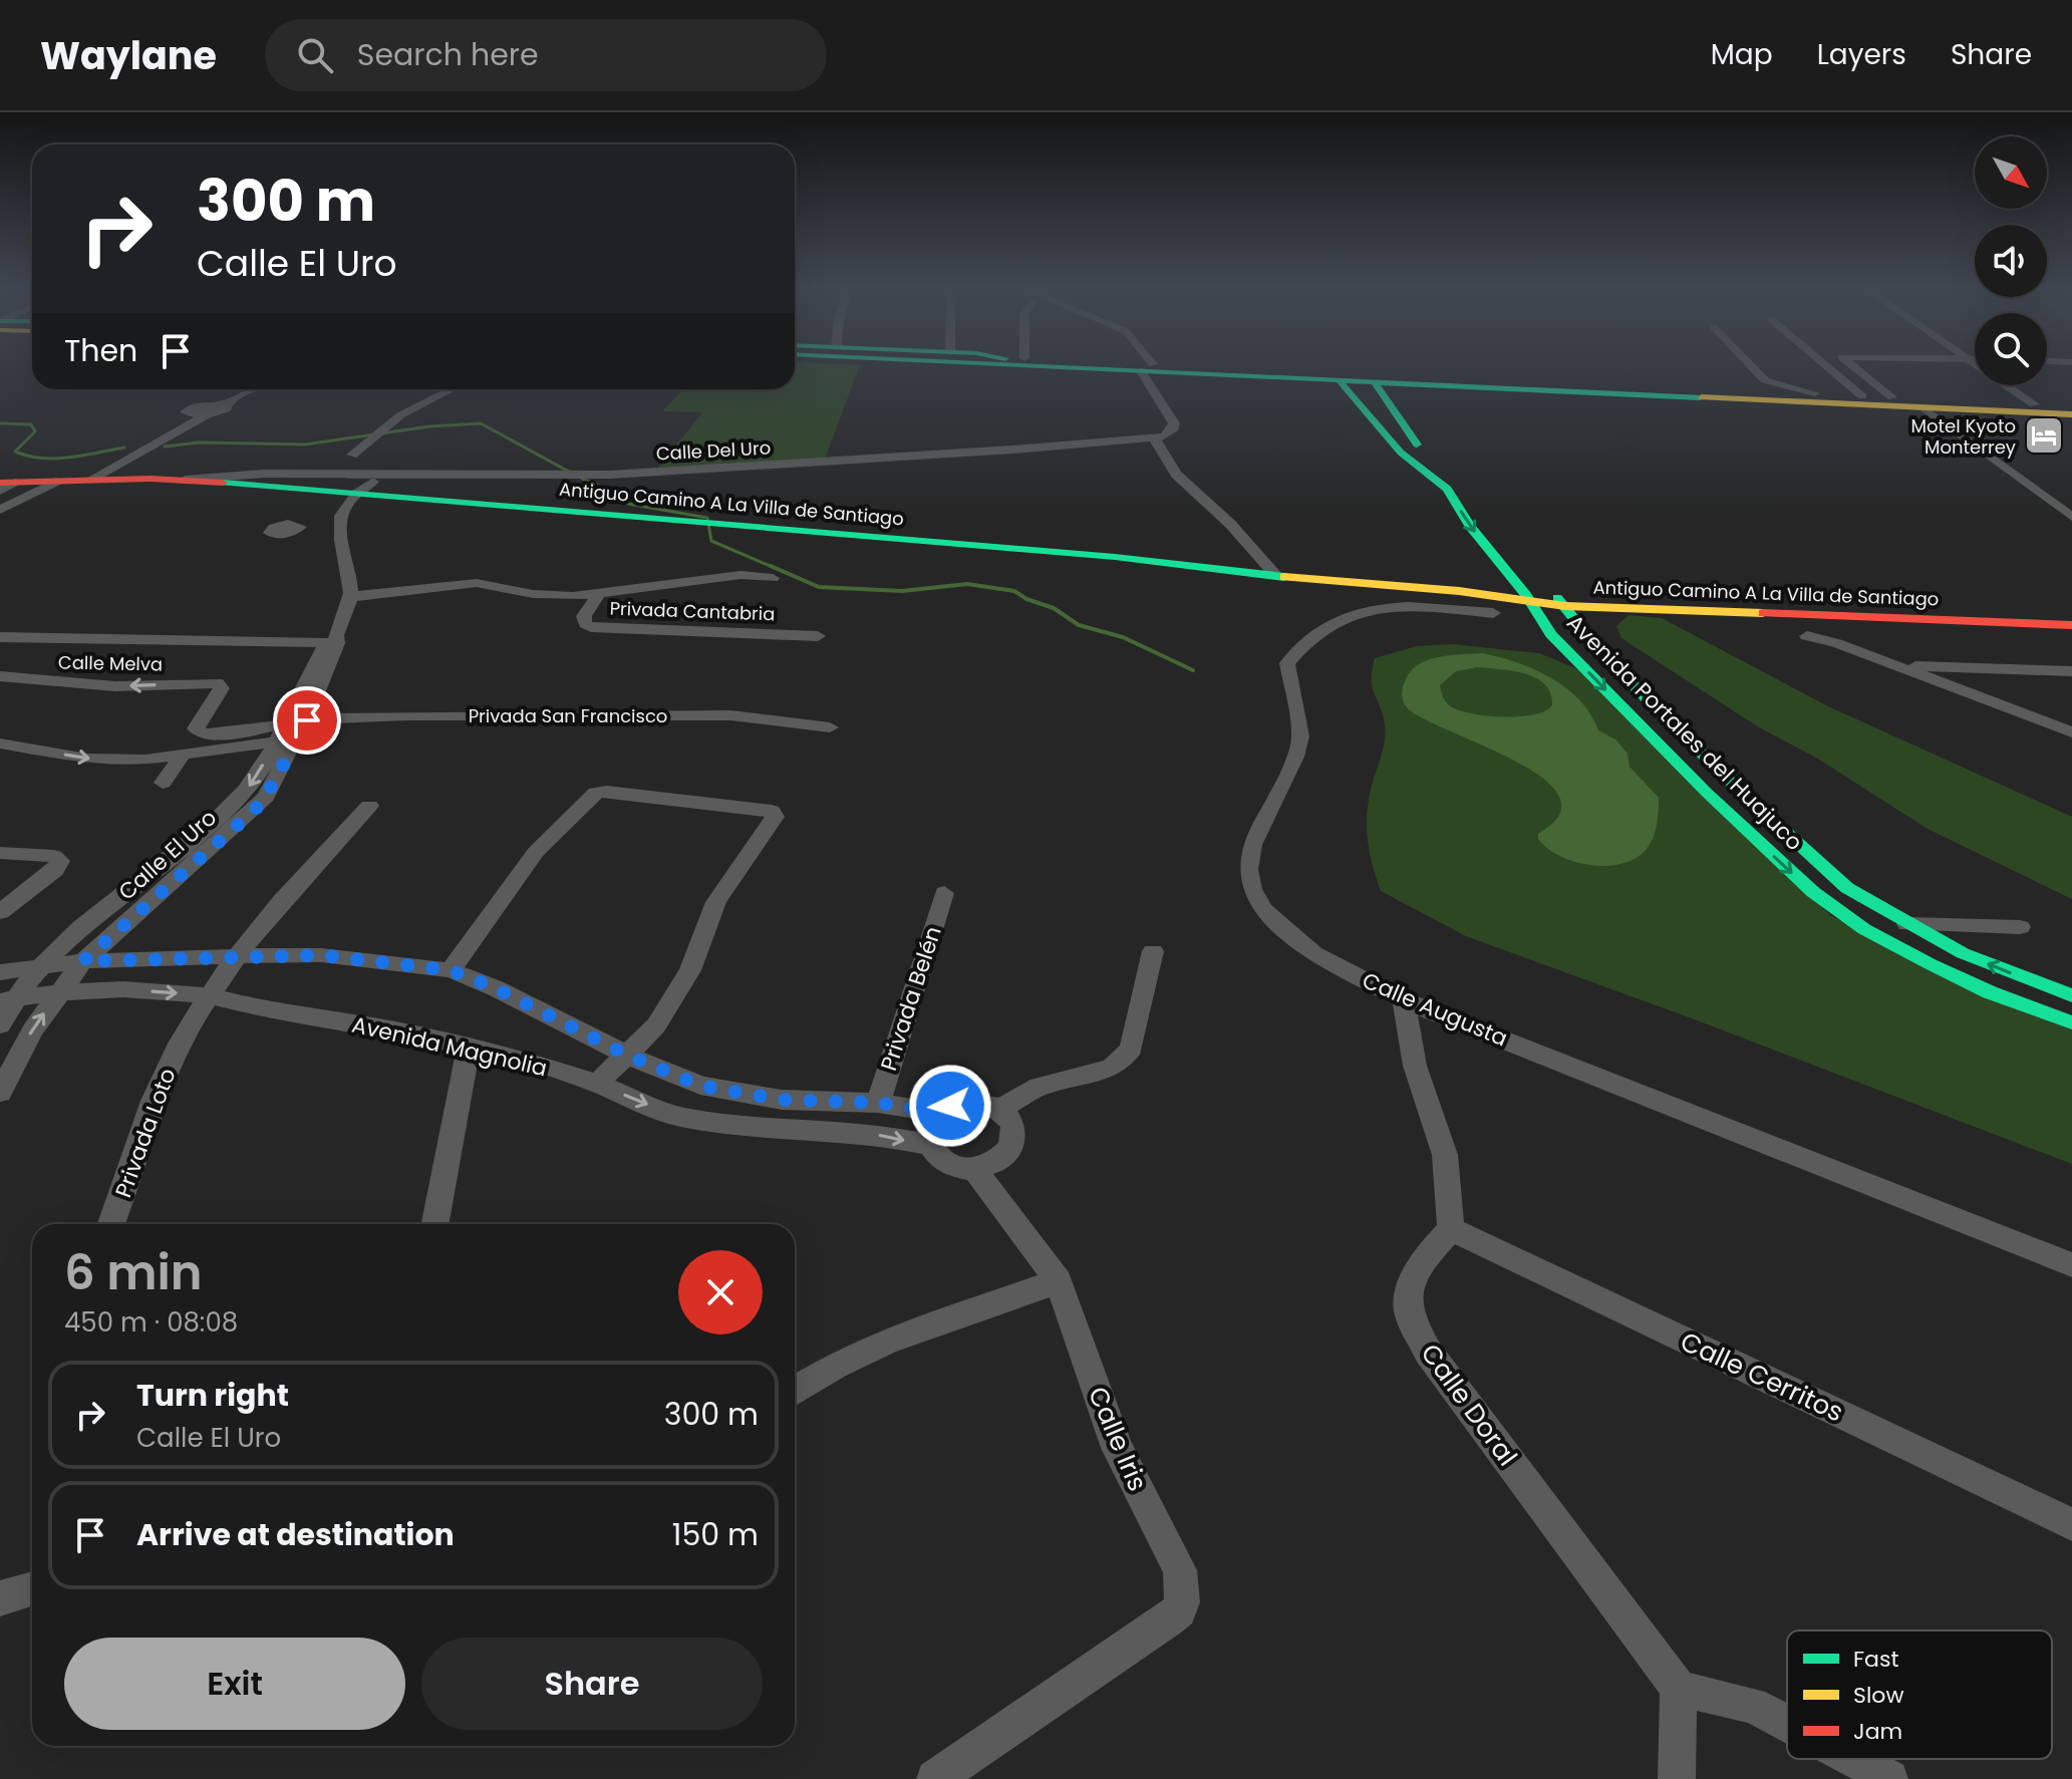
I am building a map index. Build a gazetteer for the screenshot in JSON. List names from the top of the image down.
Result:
{
  "streets": {
    "main road": ["Antiguo Camino A La Villa de Santiago", "Avenida Portales del Huajuco"],
    "street": [
      "Calle Del Uro",
      "Privada Cantabria",
      "Calle Melva",
      "Privada San Francisco",
      "Calle El Uro",
      "Privada Belén",
      "Calle Augusta",
      "Avenida Magnolia",
      "Privada Loto",
      "Calle Cerritos",
      "Calle Doral",
      "Calle Iris"
    ]
  },
  "crossings": [
    ["Calle Del Uro", "Antiguo Camino A La Villa de Santiago"],
    ["Antiguo Camino A La Villa de Santiago", "Avenida Portales del Huajuco"],
    ["Privada San Francisco", "Calle El Uro"],
    ["Calle El Uro", "Avenida Magnolia"],
    ["Avenida Magnolia", "Privada Loto"],
    ["Avenida Magnolia", "Calle Iris"],
    ["Calle Cerritos", "Calle Doral"]
  ],
  "places": {
    "hotel": ["Motel Kyoto Monterrey"]
  },
  "legend": ["Fast", "Slow", "Jam"],
  "north": "bottom right",
  "page": {
    "header": "Waylane",
    "search": "Search here",
    "nav": ["Map", "Layers", "Share"],
    "turn": ["300 m", "Calle El Uro"],
    "then": "Then",
    "heading": ["6 min", "450 m · 08:08"],
    "list": [
      {
        "name": "Turn right",
        "note": "Calle El Uro",
        "value": "300 m"
      },
      {
        "name": "Arrive at destination",
        "value": "150 m"
      }
    ],
    "buttons": ["Exit", "Share"]
  }
}
